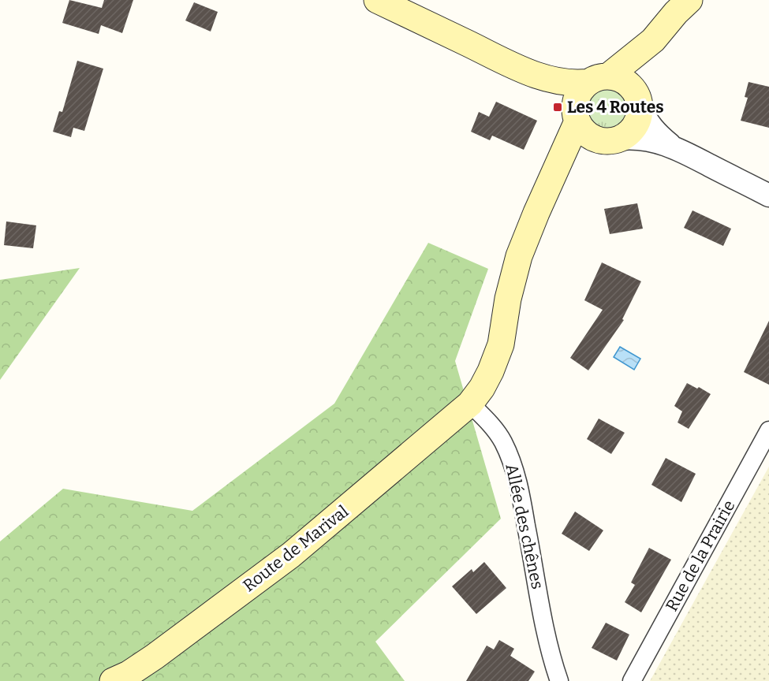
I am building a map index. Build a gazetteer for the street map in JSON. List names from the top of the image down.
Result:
{
  "streets": {
    "main road": ["Route de Marival"],
    "street": ["Allée des chênes", "Rue de la Prairie"]
  },
  "crossings": [
    ["Allée des chênes", "Route de Marival"]
  ],
  "places": {
    "transit": ["Les 4 Routes"]
  }
}
